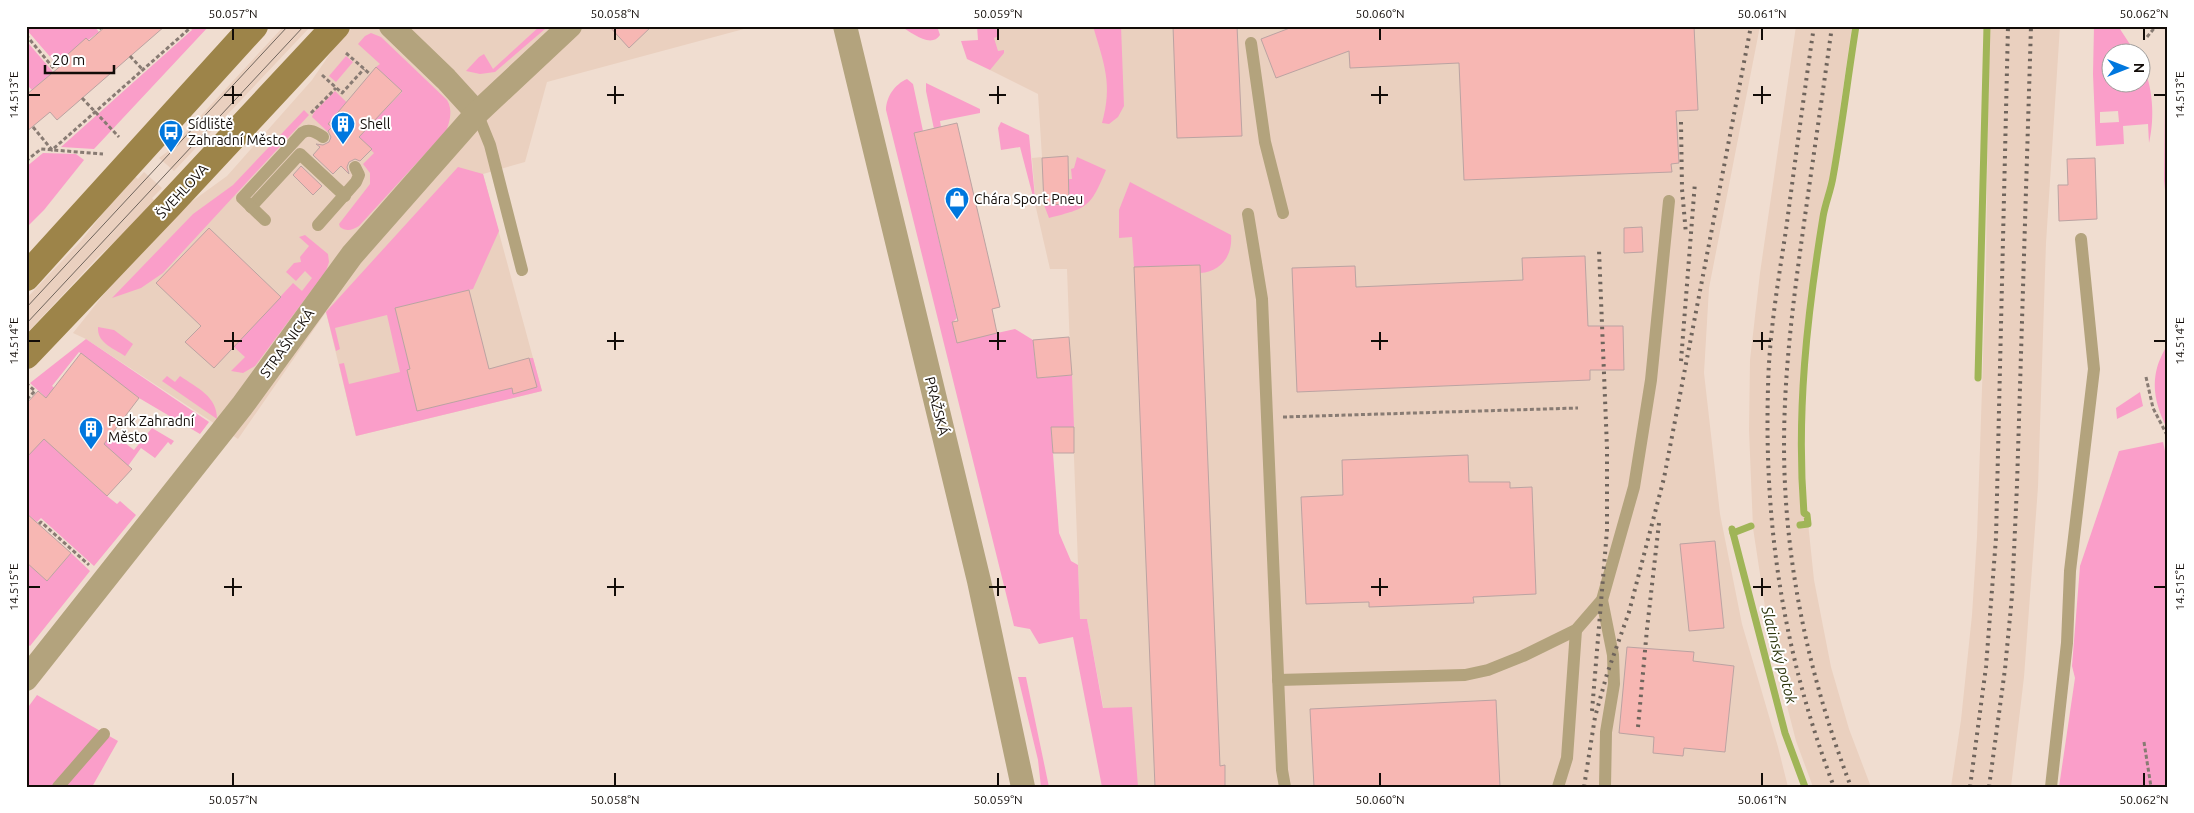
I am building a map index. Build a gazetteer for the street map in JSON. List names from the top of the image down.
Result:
{
  "streets": {
    "main road": ["ŠVEHLOVA"],
    "street": ["STRAŠNICKÁ", "PRAŽSKÁ"]
  },
  "water": ["Slatinský potok"],
  "places": {
    "building": ["Shell", "Park Zahradní Město"],
    "bus stop": ["Sídliště Zahradní Město"],
    "shop": ["Chára Sport Pneu"]
  },
  "scale_bar": "20 m",
  "north": "right",
  "coordinates": [
    "50.057°N",
    "50.058°N",
    "50.059°N",
    "50.060°N",
    "50.061°N",
    "50.062°N",
    "14.513°E",
    "14.514°E",
    "14.515°E"
  ]
}
